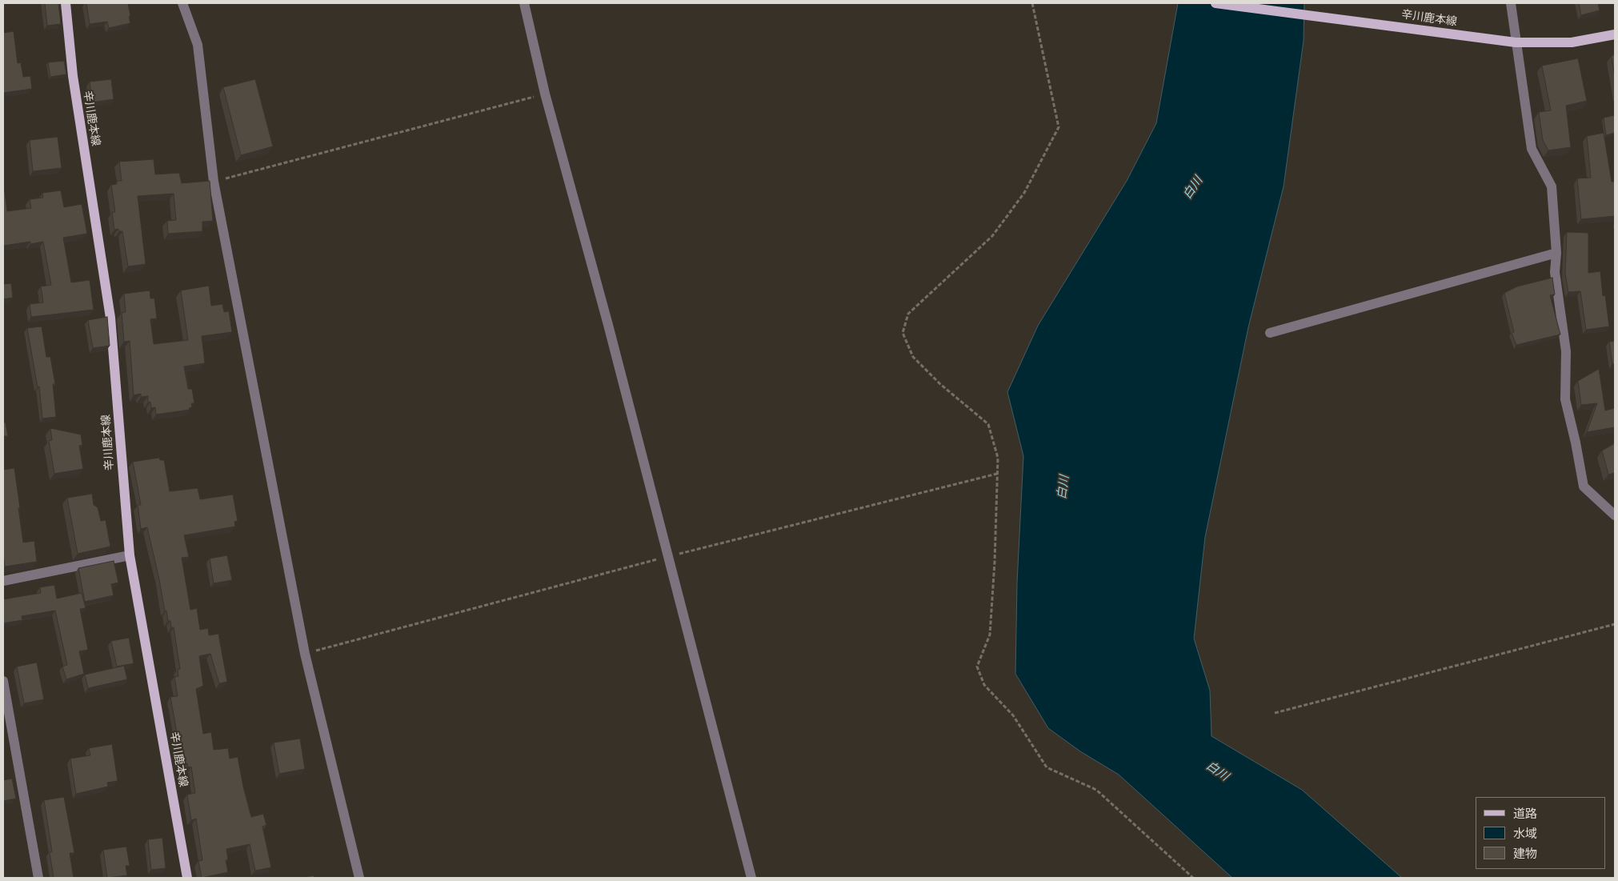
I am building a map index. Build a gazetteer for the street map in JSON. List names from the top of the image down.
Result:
{
  "streets": {
    "main road": ["辛川鹿本線"]
  },
  "water": ["白川"],
  "legend": ["道路", "水域", "建物"]
}
